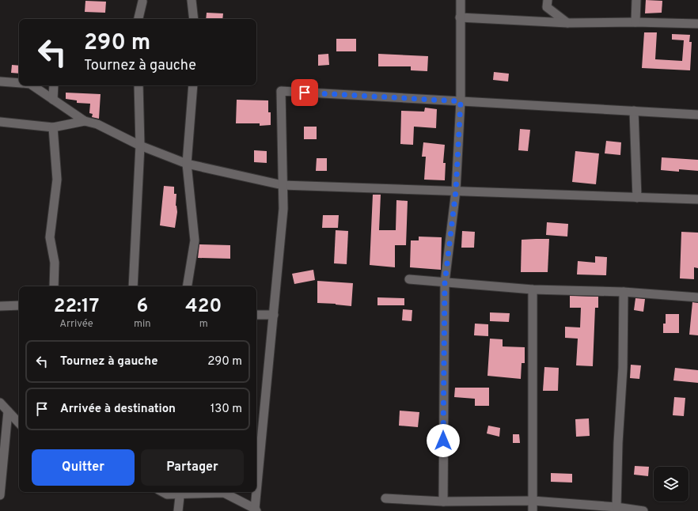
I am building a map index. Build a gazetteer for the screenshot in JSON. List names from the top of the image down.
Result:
{
  "page": {
    "turn": ["290 m", "Tournez à gauche"],
    "eta": [
      "22:17",
      "Arrivée",
      "6",
      "min",
      "420",
      "m"
    ],
    "list": [
      {
        "name": "Tournez à gauche",
        "value": "290 m"
      },
      {
        "name": "Arrivée à destination",
        "value": "130 m"
      }
    ],
    "buttons": ["Quitter", "Partager"]
  }
}
